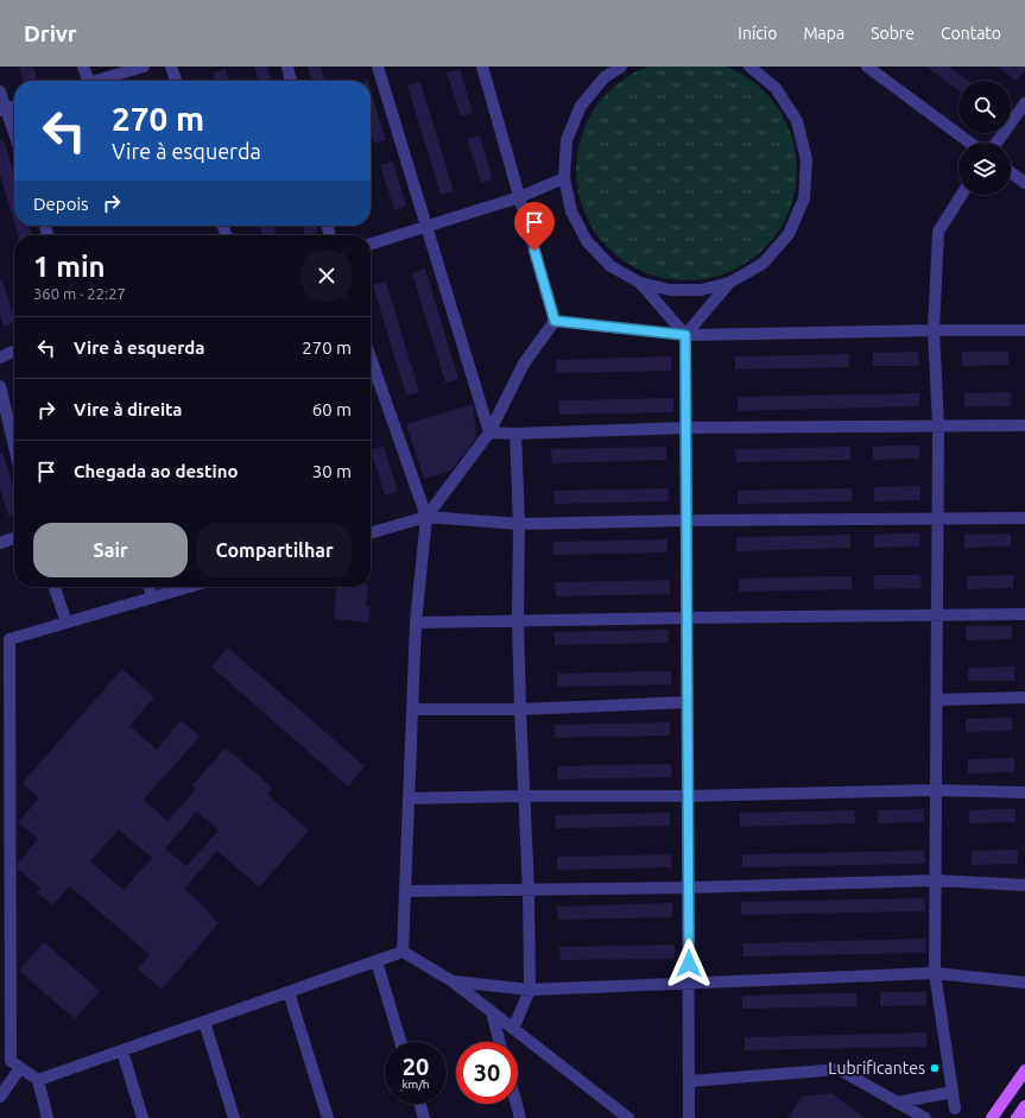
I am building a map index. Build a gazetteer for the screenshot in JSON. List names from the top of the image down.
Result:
{
  "places": ["Lubrificantes"],
  "page": {
    "header": "Drivr",
    "nav": [
      "Início",
      "Mapa",
      "Sobre",
      "Contato"
    ],
    "turn": ["270 m", "Vire à esquerda"],
    "then": "Depois",
    "heading": ["1 min", "360 m · 22:27"],
    "list": [
      {
        "name": "Vire à esquerda",
        "value": "270 m"
      },
      {
        "name": "Vire à direita",
        "value": "60 m"
      },
      {
        "name": "Chegada ao destino",
        "value": "30 m"
      }
    ],
    "buttons": ["Sair", "Compartilhar"],
    "speed": "20 km/h",
    "limit": "30"
  }
}
